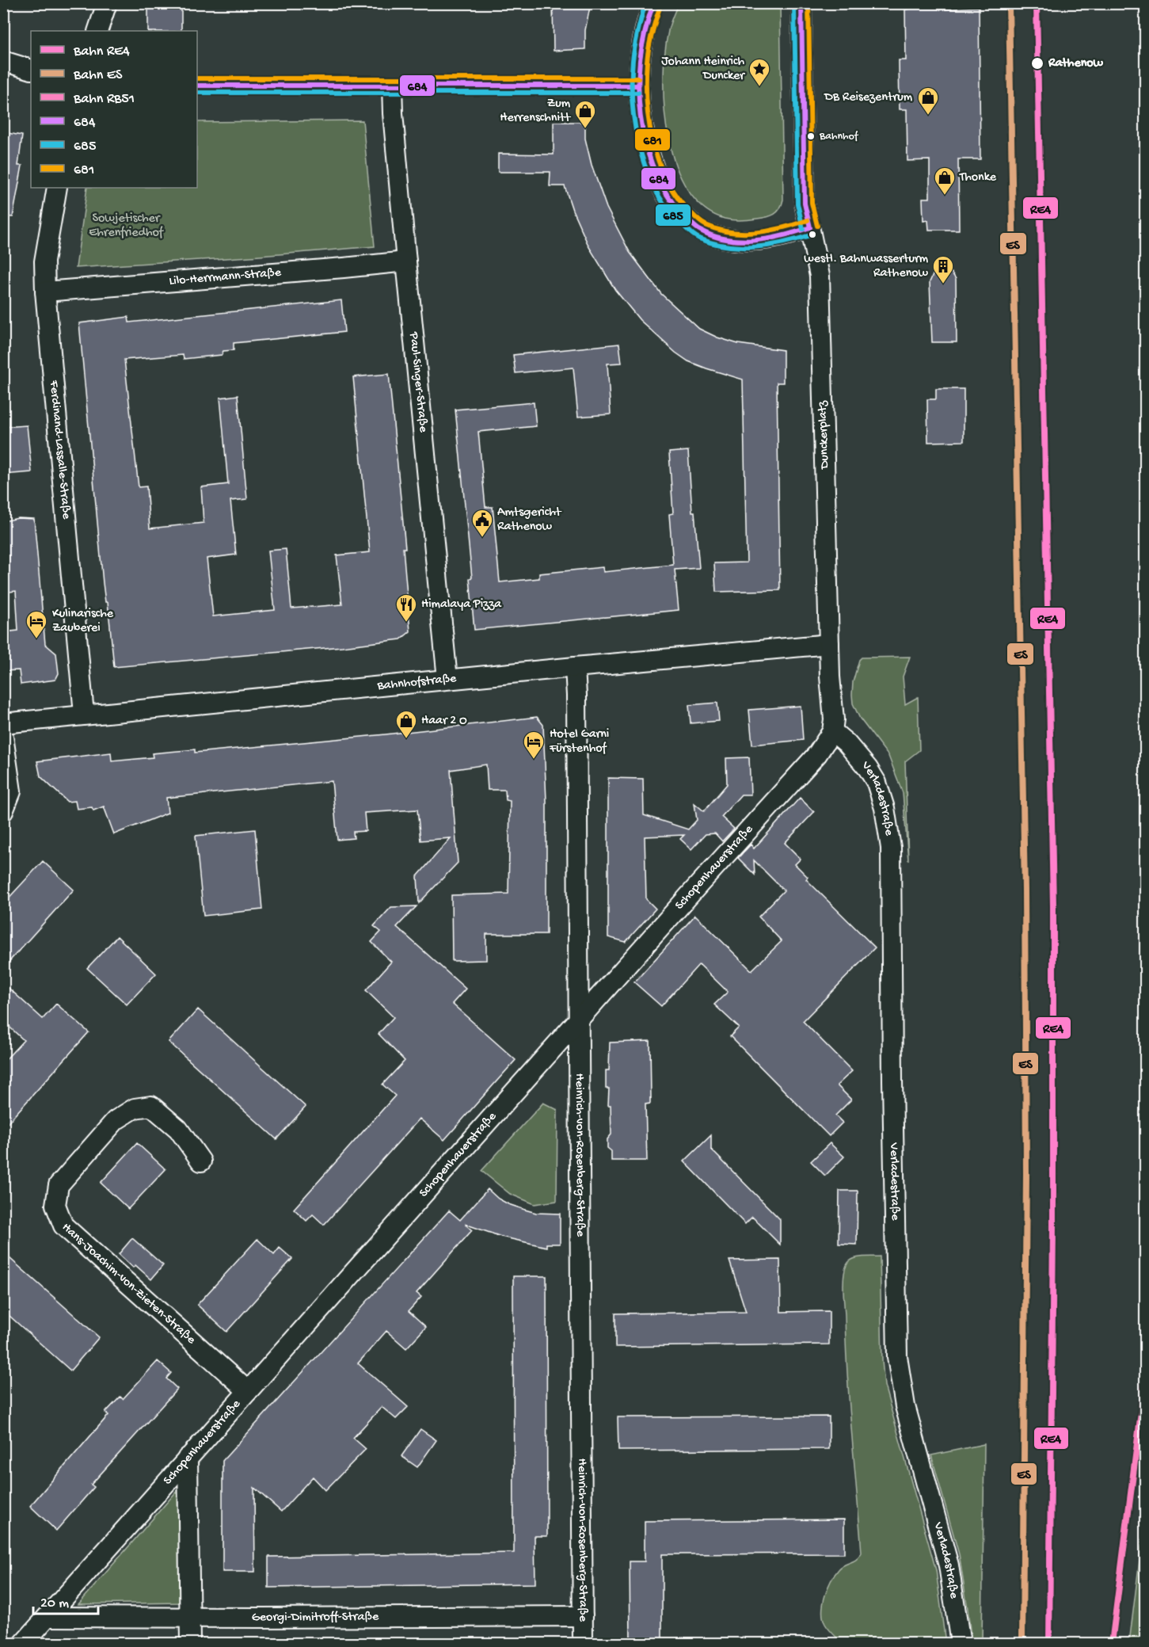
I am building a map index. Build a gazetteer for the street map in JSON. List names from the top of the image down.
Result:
{
  "streets": {
    "street": [
      "Lilo-Herrmann-Straße",
      "Paul-Singer-Straße",
      "Dunckerplatz",
      "Ferdinand-Lassalle-Straße",
      "Bahnhofstraße",
      "Verladestraße",
      "Schopenhauerstraße",
      "Heinrich-von-Rosenberg-Straße",
      "Hans-Joachim-von-Zieten-Straße",
      "Georgi-Dimitroff-Straße"
    ]
  },
  "crossings": [
    ["Lilo-Herrmann-Straße", "Paul-Singer-Straße"],
    ["Lilo-Herrmann-Straße", "Ferdinand-Lassalle-Straße"],
    ["Paul-Singer-Straße", "Bahnhofstraße"],
    ["Dunckerplatz", "Bahnhofstraße"],
    ["Ferdinand-Lassalle-Straße", "Bahnhofstraße"],
    ["Bahnhofstraße", "Heinrich-von-Rosenberg-Straße"],
    ["Verladestraße", "Schopenhauerstraße"],
    ["Schopenhauerstraße", "Heinrich-von-Rosenberg-Straße"],
    ["Schopenhauerstraße", "Hans-Joachim-von-Zieten-Straße"],
    ["Schopenhauerstraße", "Georgi-Dimitroff-Straße"],
    ["Heinrich-von-Rosenberg-Straße", "Georgi-Dimitroff-Straße"]
  ],
  "parks": ["Sowjetischer Ehrenfriedhof"],
  "places": {
    "other": ["Rathenow", "Bahnhof"],
    "place": ["Johann Heinrich Duncker"],
    "shop": [
      "DB Reisezentrum",
      "Zum Herrenschnitt",
      "Thonke",
      "Haar 2 O"
    ],
    "building": ["westl. Bahnwasserturm Rathenow"],
    "public building": ["Amtsgericht Rathenow"],
    "restaurant": ["Himalaya Pizza"],
    "hotel": ["Kulinarische Zauberei", "Hotel Garni Fürstenhof"]
  },
  "lines": [
    "rail line RE4",
    "rail line ES",
    "transit line 684",
    "transit line 685",
    "transit line 681",
    "rail line RB51"
  ],
  "legend": [
    "Bahn RE4",
    "Bahn ES",
    "Bahn RB51",
    "684",
    "685",
    "681"
  ],
  "scale_bar": "20 m"
}
